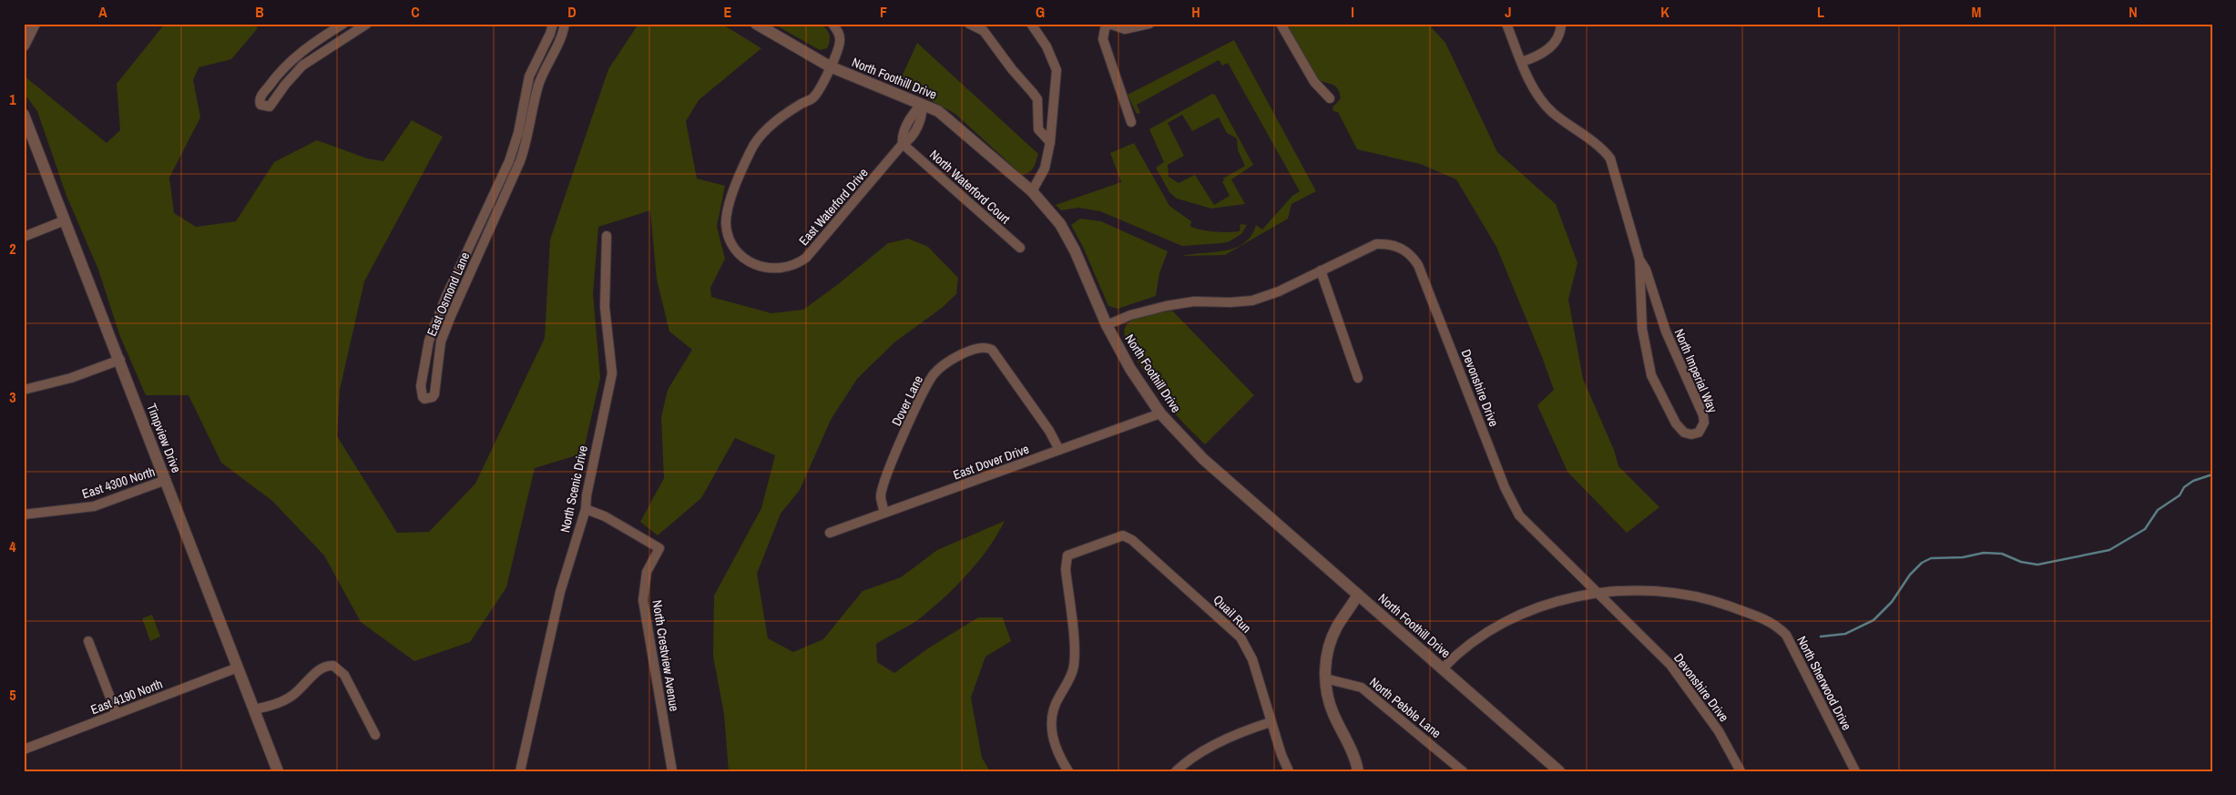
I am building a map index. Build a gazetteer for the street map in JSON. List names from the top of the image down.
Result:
{
  "streets": {
    "street": [
      "North Foothill Drive",
      "North Waterford Court",
      "East Waterford Drive",
      "East Osmond Lane",
      "North Imperial Way",
      "Devonshire Drive",
      "Dover Lane",
      "Timpview Drive",
      "East Dover Drive",
      "East 4300 North",
      "North Scenic Drive",
      "Quail Run",
      "North Crestview Avenue",
      "North Sherwood Drive",
      "East 4190 North",
      "North Pebble Lane"
    ]
  },
  "crossings": [
    ["North Foothill Drive", "East Waterford Drive"],
    ["North Foothill Drive", "Devonshire Drive"],
    ["North Foothill Drive", "East Dover Drive"],
    ["North Foothill Drive", "North Sherwood Drive"],
    ["North Waterford Court", "East Waterford Drive"],
    ["Devonshire Drive", "North Sherwood Drive"],
    ["Dover Lane", "East Dover Drive"],
    ["Timpview Drive", "East 4300 North"],
    ["Timpview Drive", "East 4190 North"],
    ["North Scenic Drive", "North Crestview Avenue"]
  ],
  "grid": {
    "columns": [
      "A",
      "B",
      "C",
      "D",
      "E",
      "F",
      "G",
      "H",
      "I",
      "J",
      "K",
      "L",
      "M",
      "N"
    ],
    "rows": [
      "1",
      "2",
      "3",
      "4",
      "5"
    ]
  }
}
